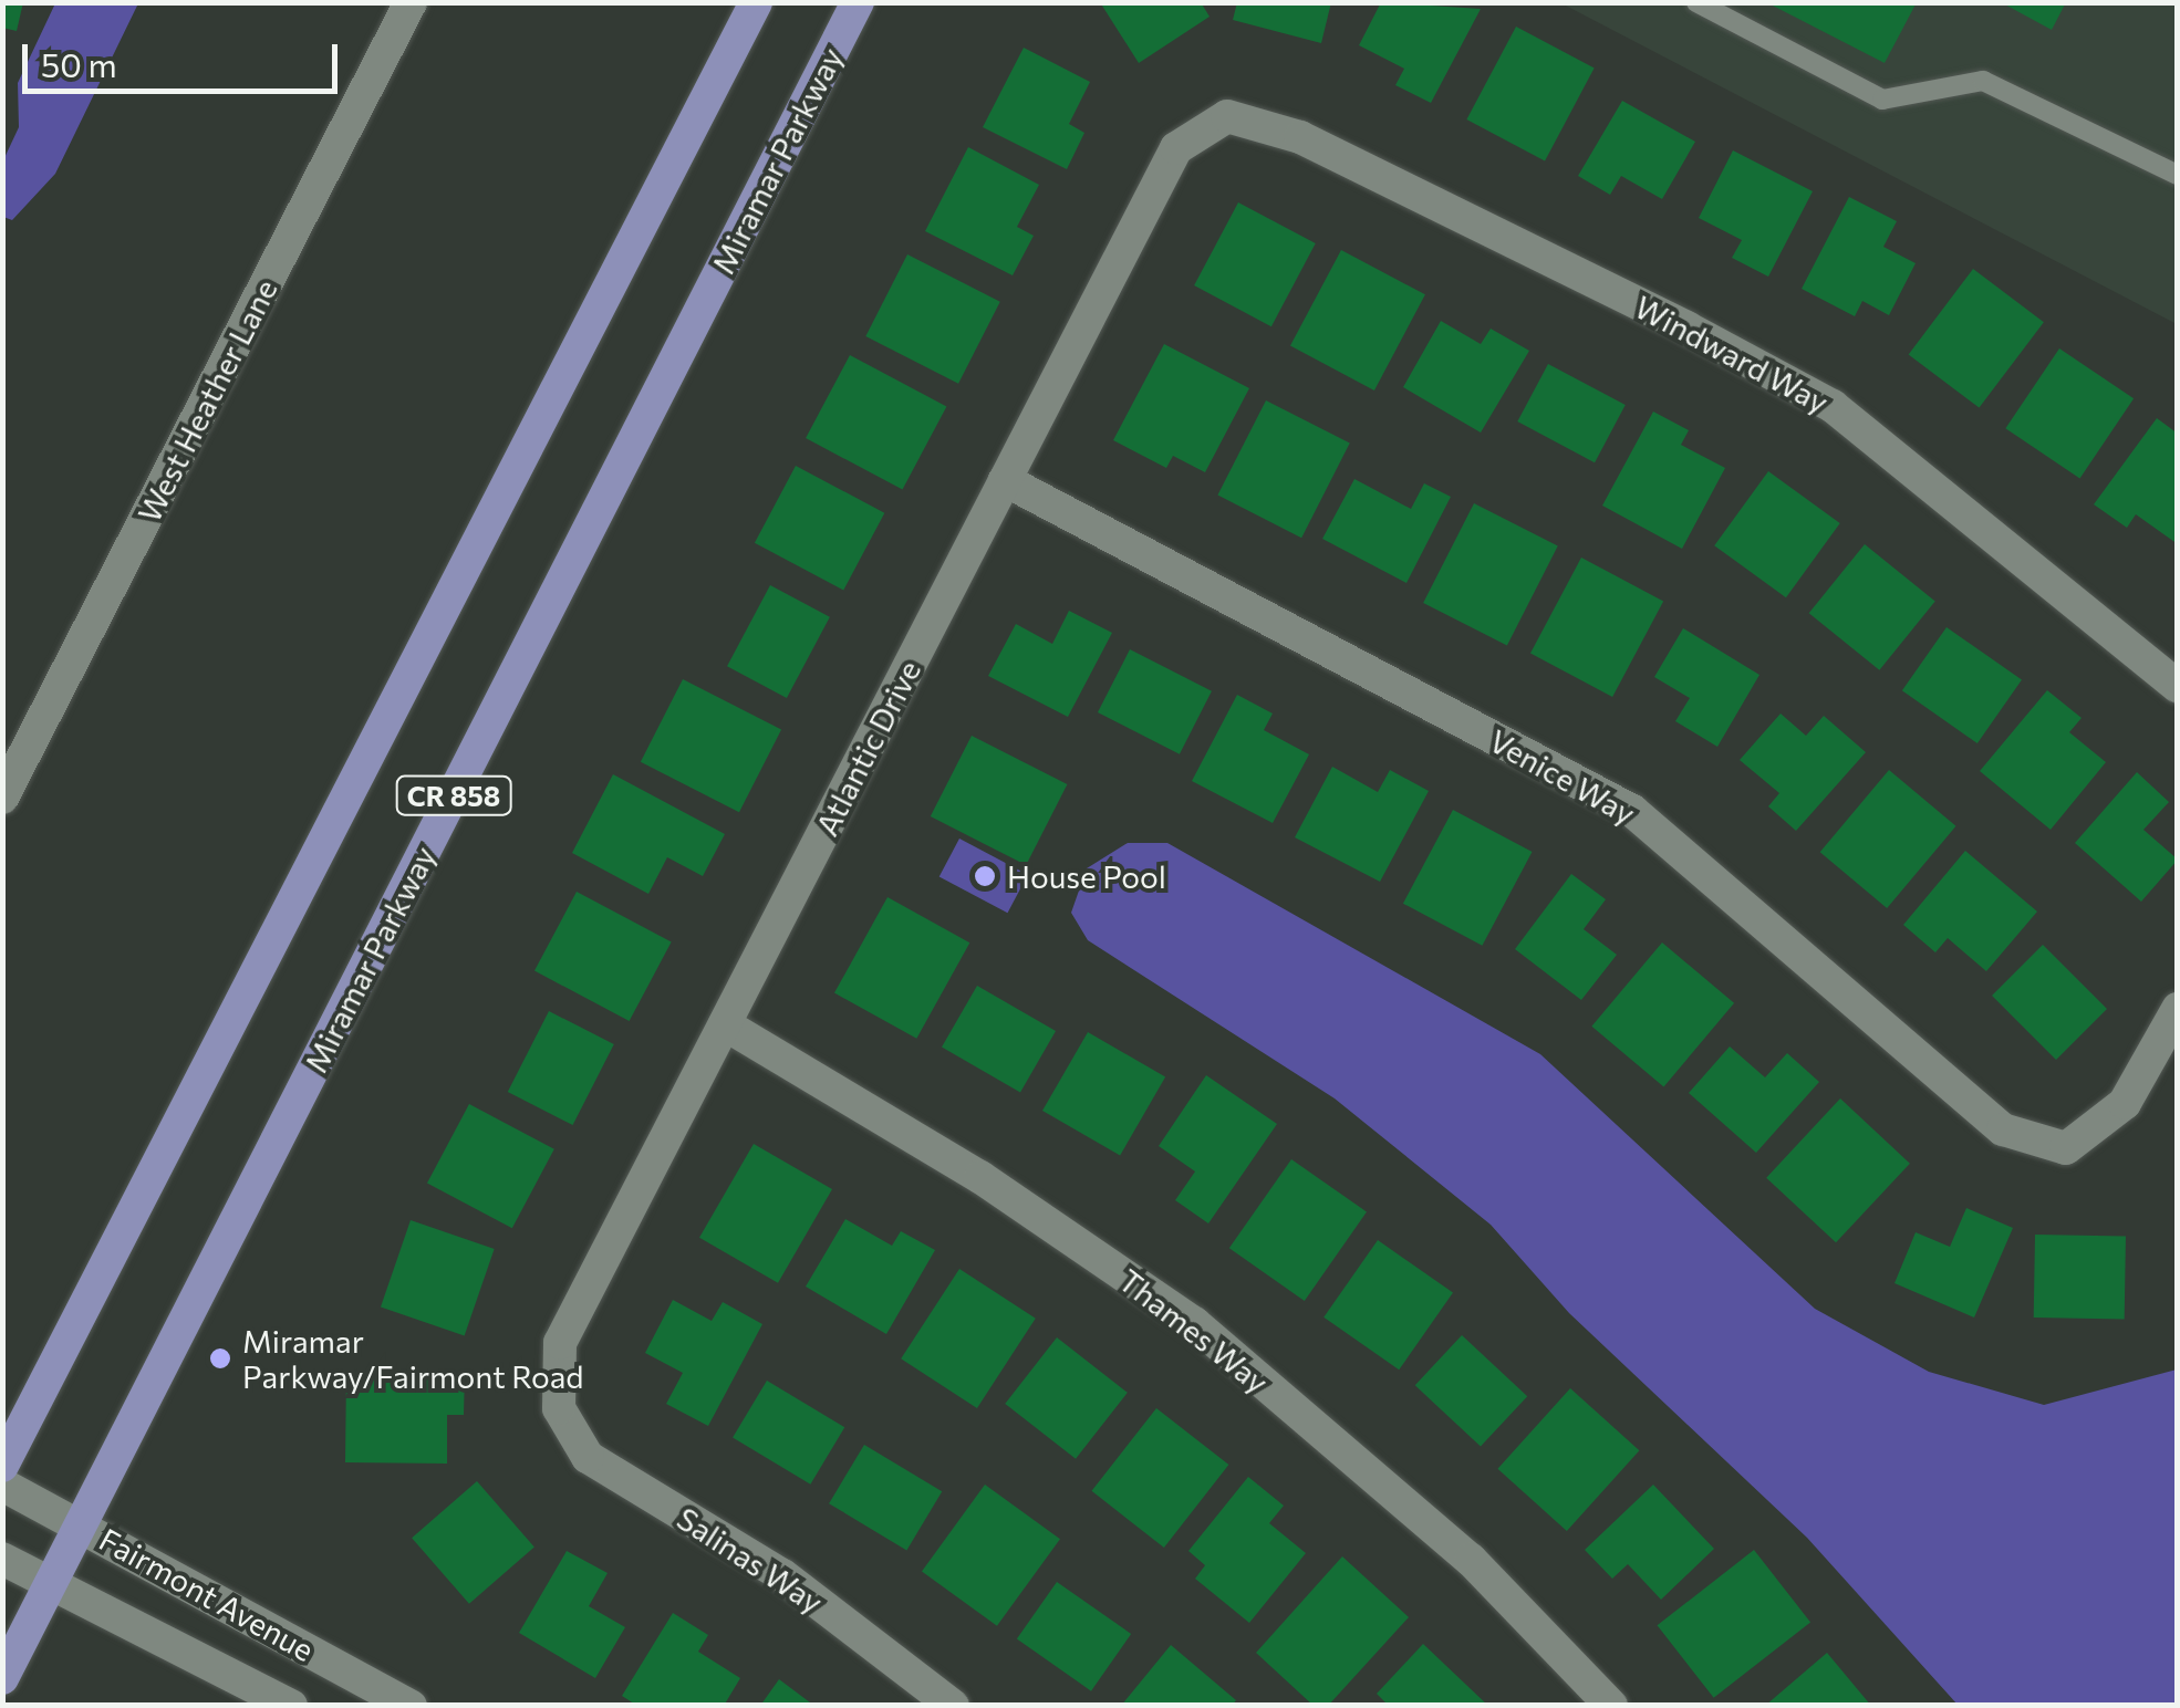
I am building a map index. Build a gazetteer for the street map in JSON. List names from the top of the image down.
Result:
{
  "streets": {
    "main road": ["Miramar Parkway", "CR 858"],
    "street": [
      "Windward Way",
      "West Heather Lane",
      "Atlantic Drive",
      "Venice Way",
      "Thames Way",
      "Salinas Way",
      "Fairmont Avenue"
    ]
  },
  "crossings": [
    ["Miramar Parkway", "Fairmont Avenue"],
    ["Windward Way", "Atlantic Drive"],
    ["Atlantic Drive", "Venice Way"],
    ["Atlantic Drive", "Thames Way"],
    ["Atlantic Drive", "Salinas Way"]
  ],
  "places": ["House Pool", "Miramar Parkway/Fairmont Road"],
  "scale_bar": "50 m"
}
